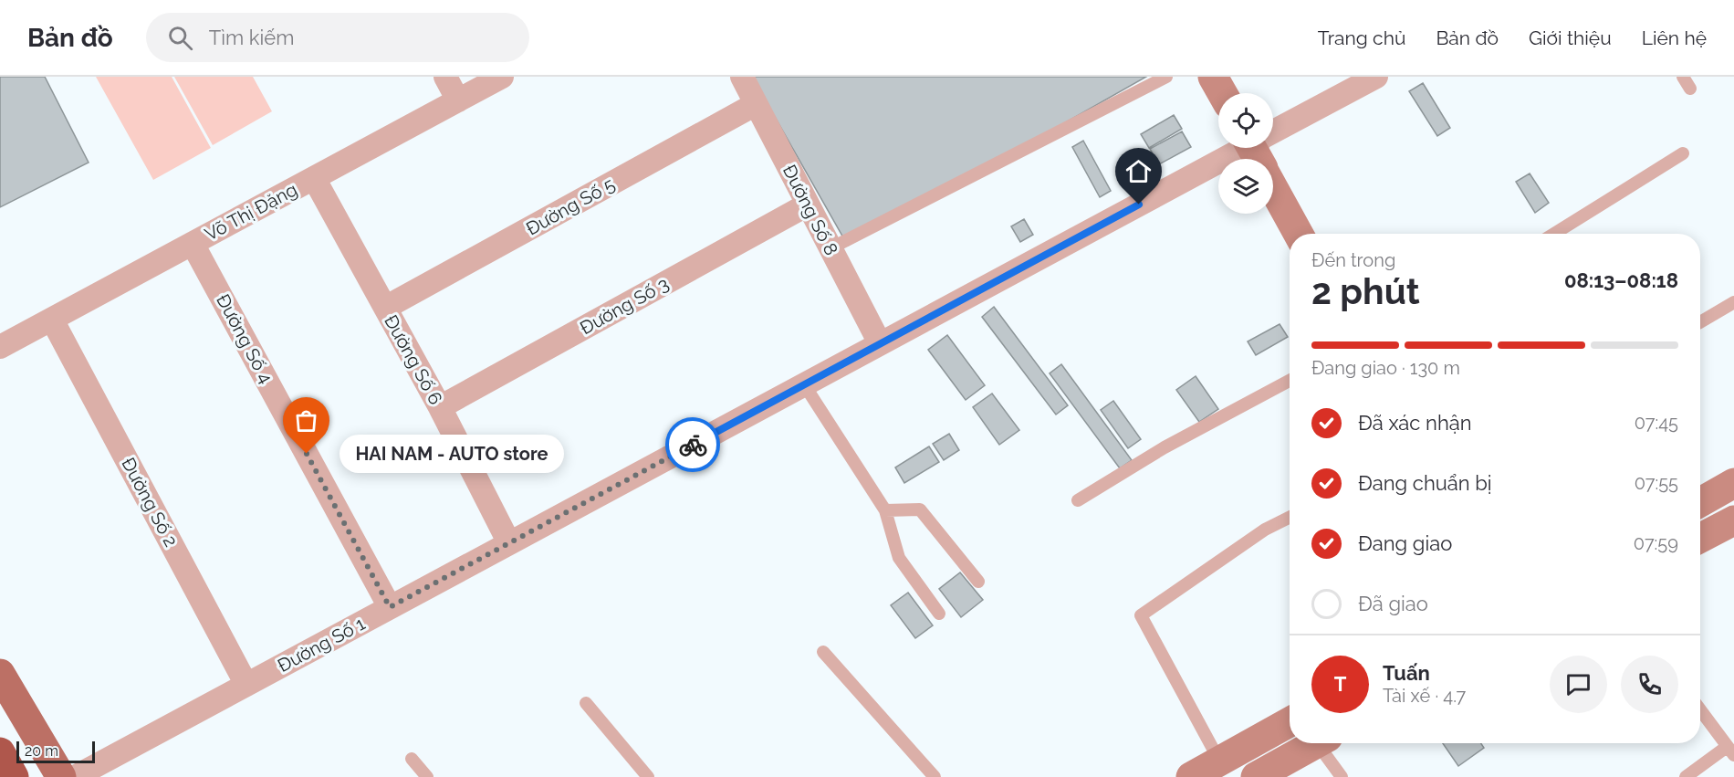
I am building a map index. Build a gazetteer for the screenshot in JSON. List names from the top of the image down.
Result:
{
  "streets": {
    "street": [
      "Đường Số 5",
      "Đường Số 8",
      "Võ Thị Đặng",
      "Đường Số 3",
      "Đường Số 4",
      "Đường Số 6",
      "Đường Số 2",
      "Đường Số 1"
    ]
  },
  "crossings": [
    ["Đường Số 5", "Đường Số 8"],
    ["Đường Số 5", "Đường Số 6"],
    ["Đường Số 8", "Đường Số 3"],
    ["Đường Số 8", "Đường Số 1"],
    ["Võ Thị Đặng", "Đường Số 4"],
    ["Võ Thị Đặng", "Đường Số 6"],
    ["Võ Thị Đặng", "Đường Số 2"],
    ["Đường Số 3", "Đường Số 6"],
    ["Đường Số 4", "Đường Số 1"],
    ["Đường Số 6", "Đường Số 1"],
    ["Đường Số 2", "Đường Số 1"]
  ],
  "places": ["HAI NAM - AUTO store"],
  "scale_bar": "20 m",
  "page": {
    "header": "Bản đồ",
    "search": "Tìm kiếm",
    "nav": [
      "Trang chủ",
      "Bản đồ",
      "Giới thiệu",
      "Liên hệ"
    ],
    "heading": ["2 phút", "Đến trong", "08:13–08:18"],
    "panel": ["Tuấn", "Tài xế · 4.7"],
    "bar": "Đang giao · 130 m",
    "list": [
      ["Đã xác nhận", "07:45"],
      ["Đang chuẩn bị", "07:55"],
      ["Đang giao", "07:59"],
      "Đã giao"
    ],
    "bubble": "HAI NAM - AUTO store",
    "round": "T",
    "scale": "20 m"
  }
}
